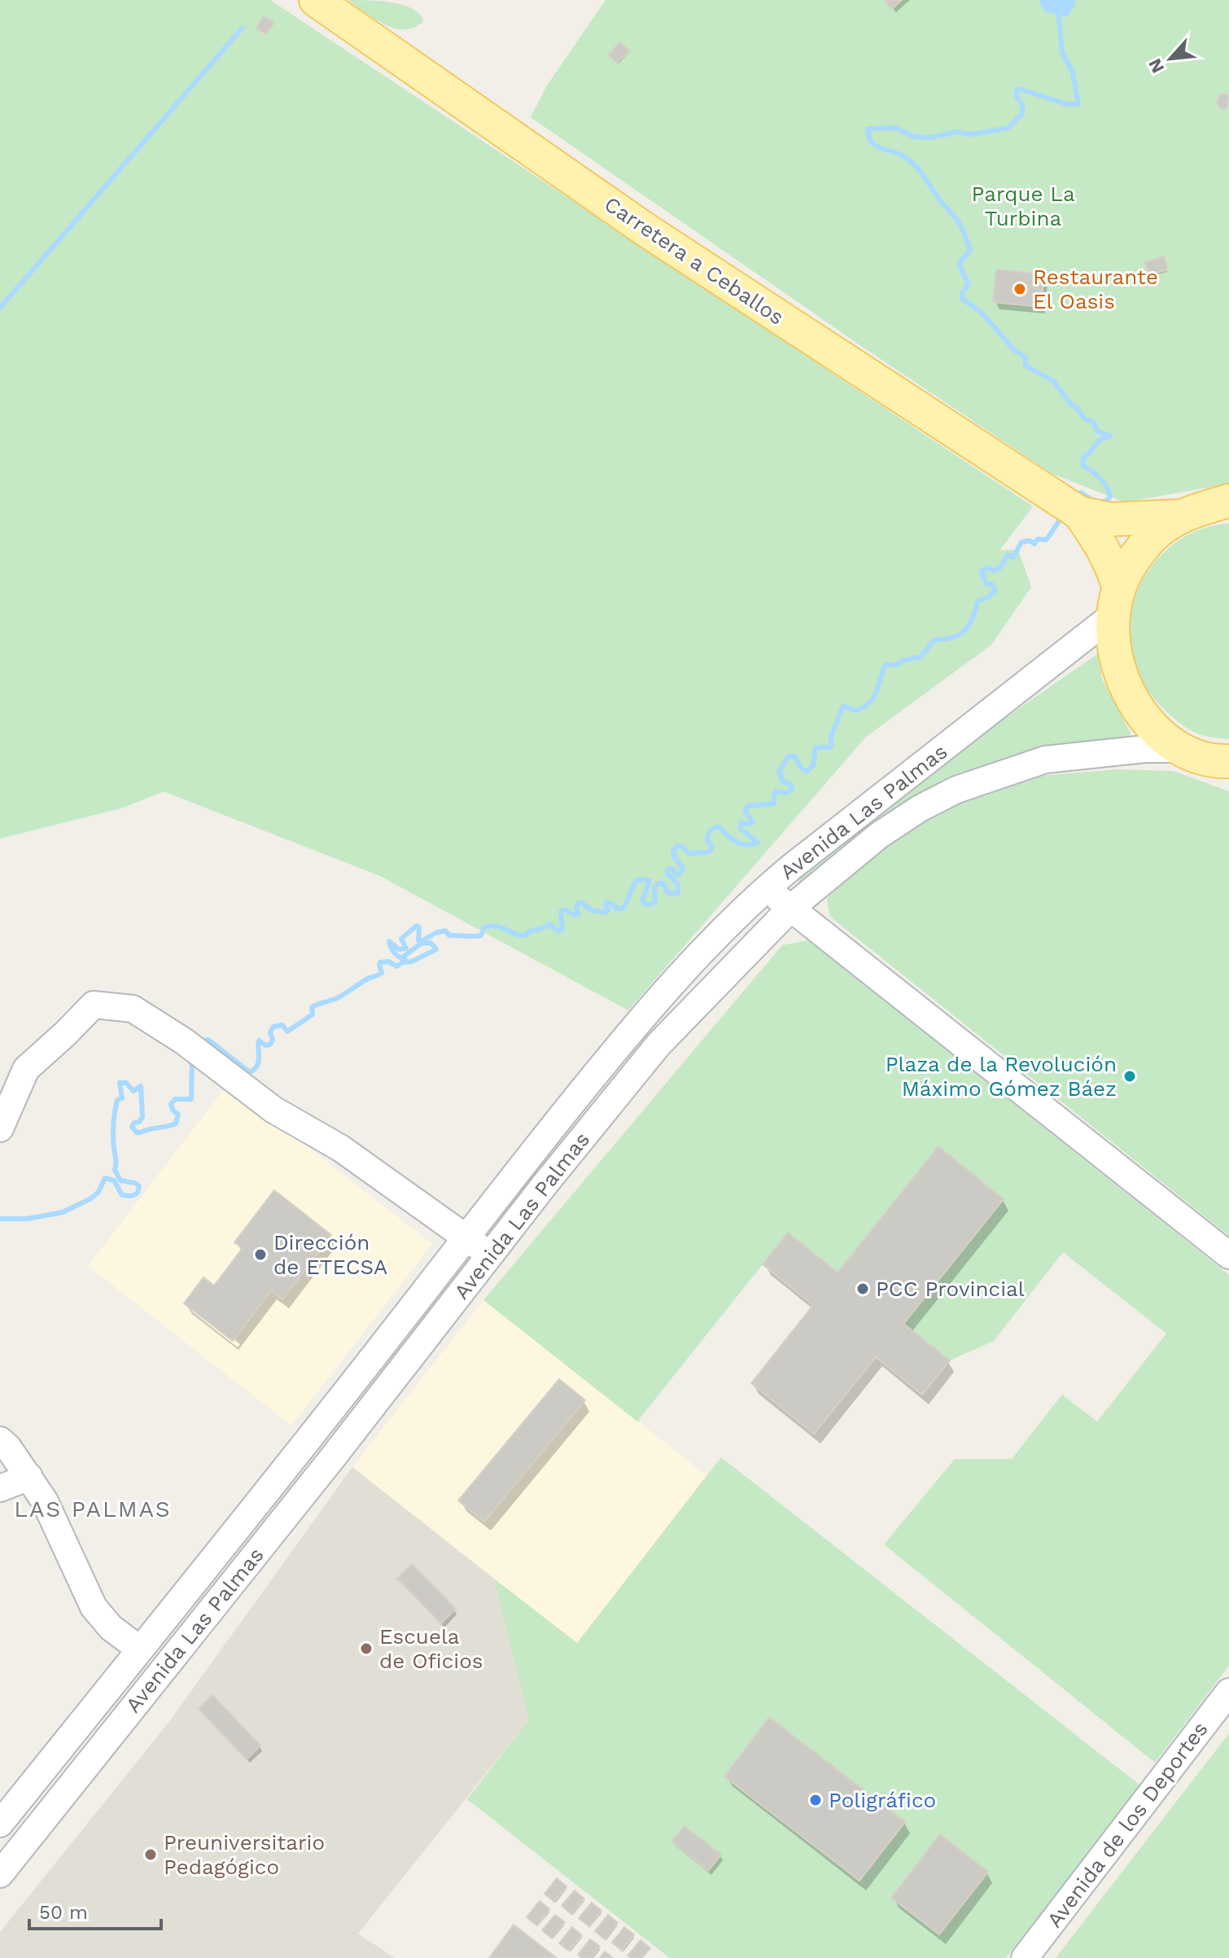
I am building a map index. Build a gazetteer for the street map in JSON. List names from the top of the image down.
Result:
{
  "streets": {
    "main road": ["Carretera a Ceballos"],
    "street": ["Avenida Las Palmas", "Avenida de los Deportes"]
  },
  "crossings": [
    ["Carretera a Ceballos", "Avenida Las Palmas"]
  ],
  "districts": ["LAS PALMAS"],
  "parks": ["Parque La Turbina"],
  "places": [
    "Restaurante El Oasis",
    "Plaza de la Revolución Máximo Gómez Báez",
    "Dirección de ETECSA",
    "PCC Provincial",
    "Escuela de Oficios",
    "Poligráfico",
    "Preuniversitario Pedagógico"
  ],
  "scale_bar": "50 m",
  "north": "bottom left"
}
